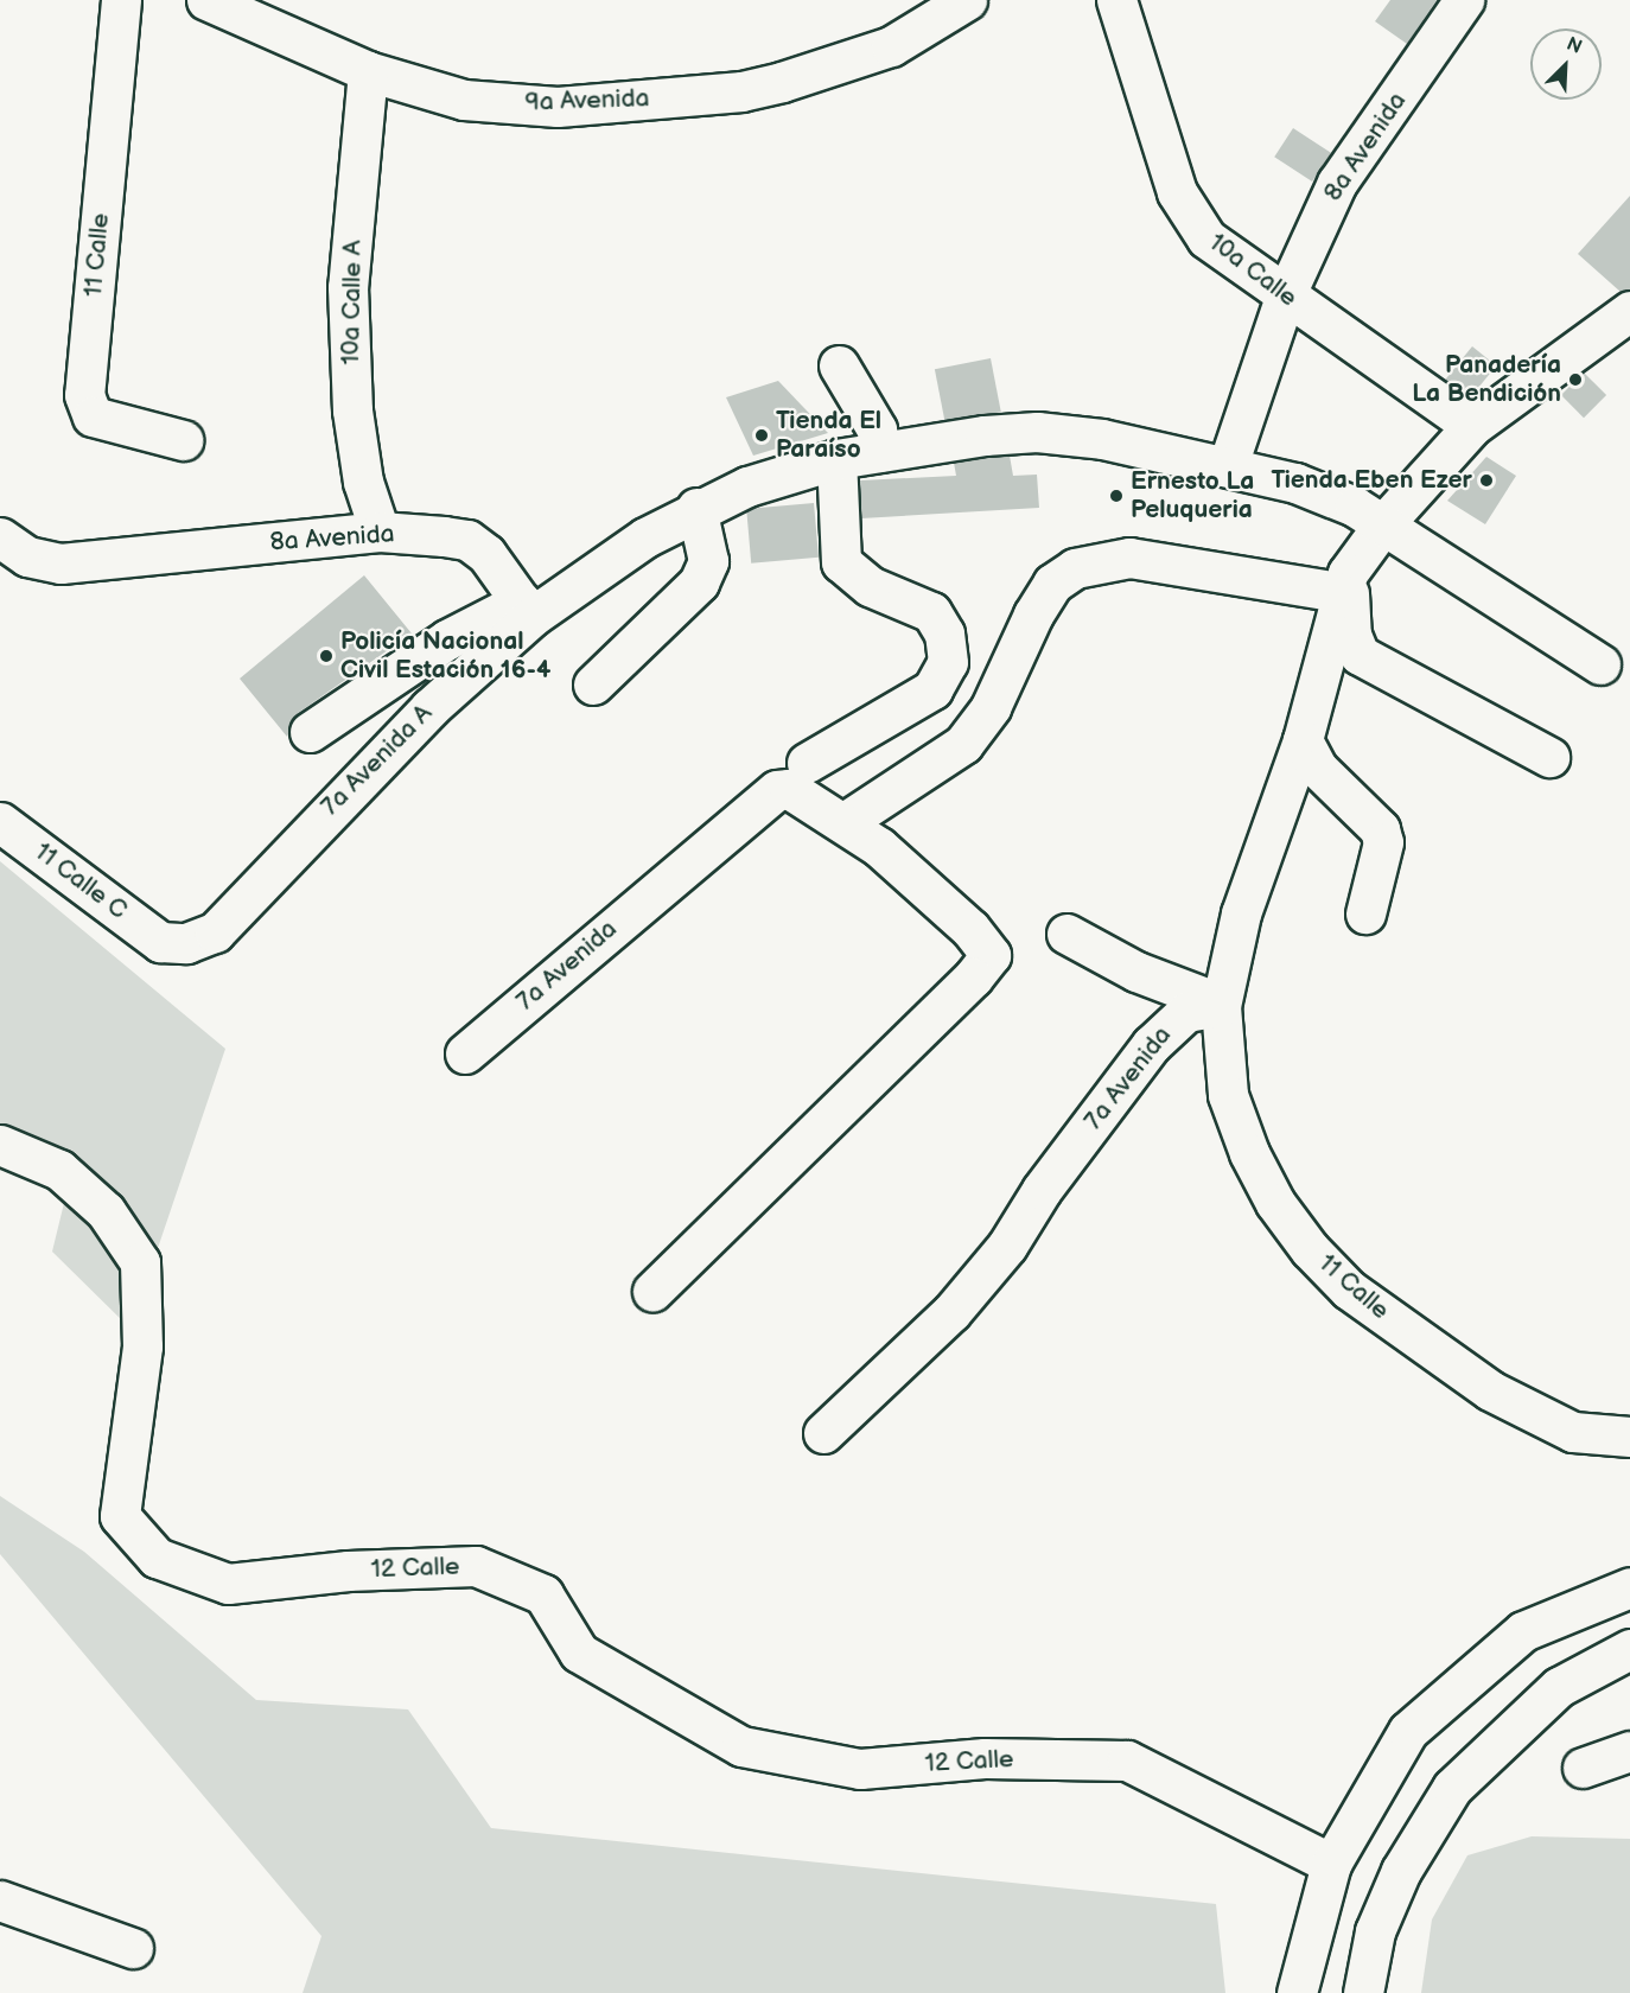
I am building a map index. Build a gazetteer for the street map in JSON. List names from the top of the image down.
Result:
{
  "streets": {
    "main road": [
      "9a Avenida",
      "8a Avenida",
      "11 Calle",
      "10a Calle",
      "10a Calle A",
      "7a Avenida A",
      "11 Calle C",
      "7a Avenida",
      "12 Calle"
    ]
  },
  "crossings": [
    ["9a Avenida", "10a Calle A"],
    ["8a Avenida", "10a Calle"],
    ["8a Avenida", "10a Calle A"],
    ["8a Avenida", "7a Avenida A"],
    ["11 Calle", "7a Avenida"],
    ["7a Avenida A", "11 Calle C"]
  ],
  "places": [
    "Panadería La Bendición",
    "Tienda El Paraíso",
    "Tienda Eben Ezer",
    "Ernesto La Peluqueria",
    "Policía Nacional Civil Estación 16-4"
  ],
  "north": "top right"
}
